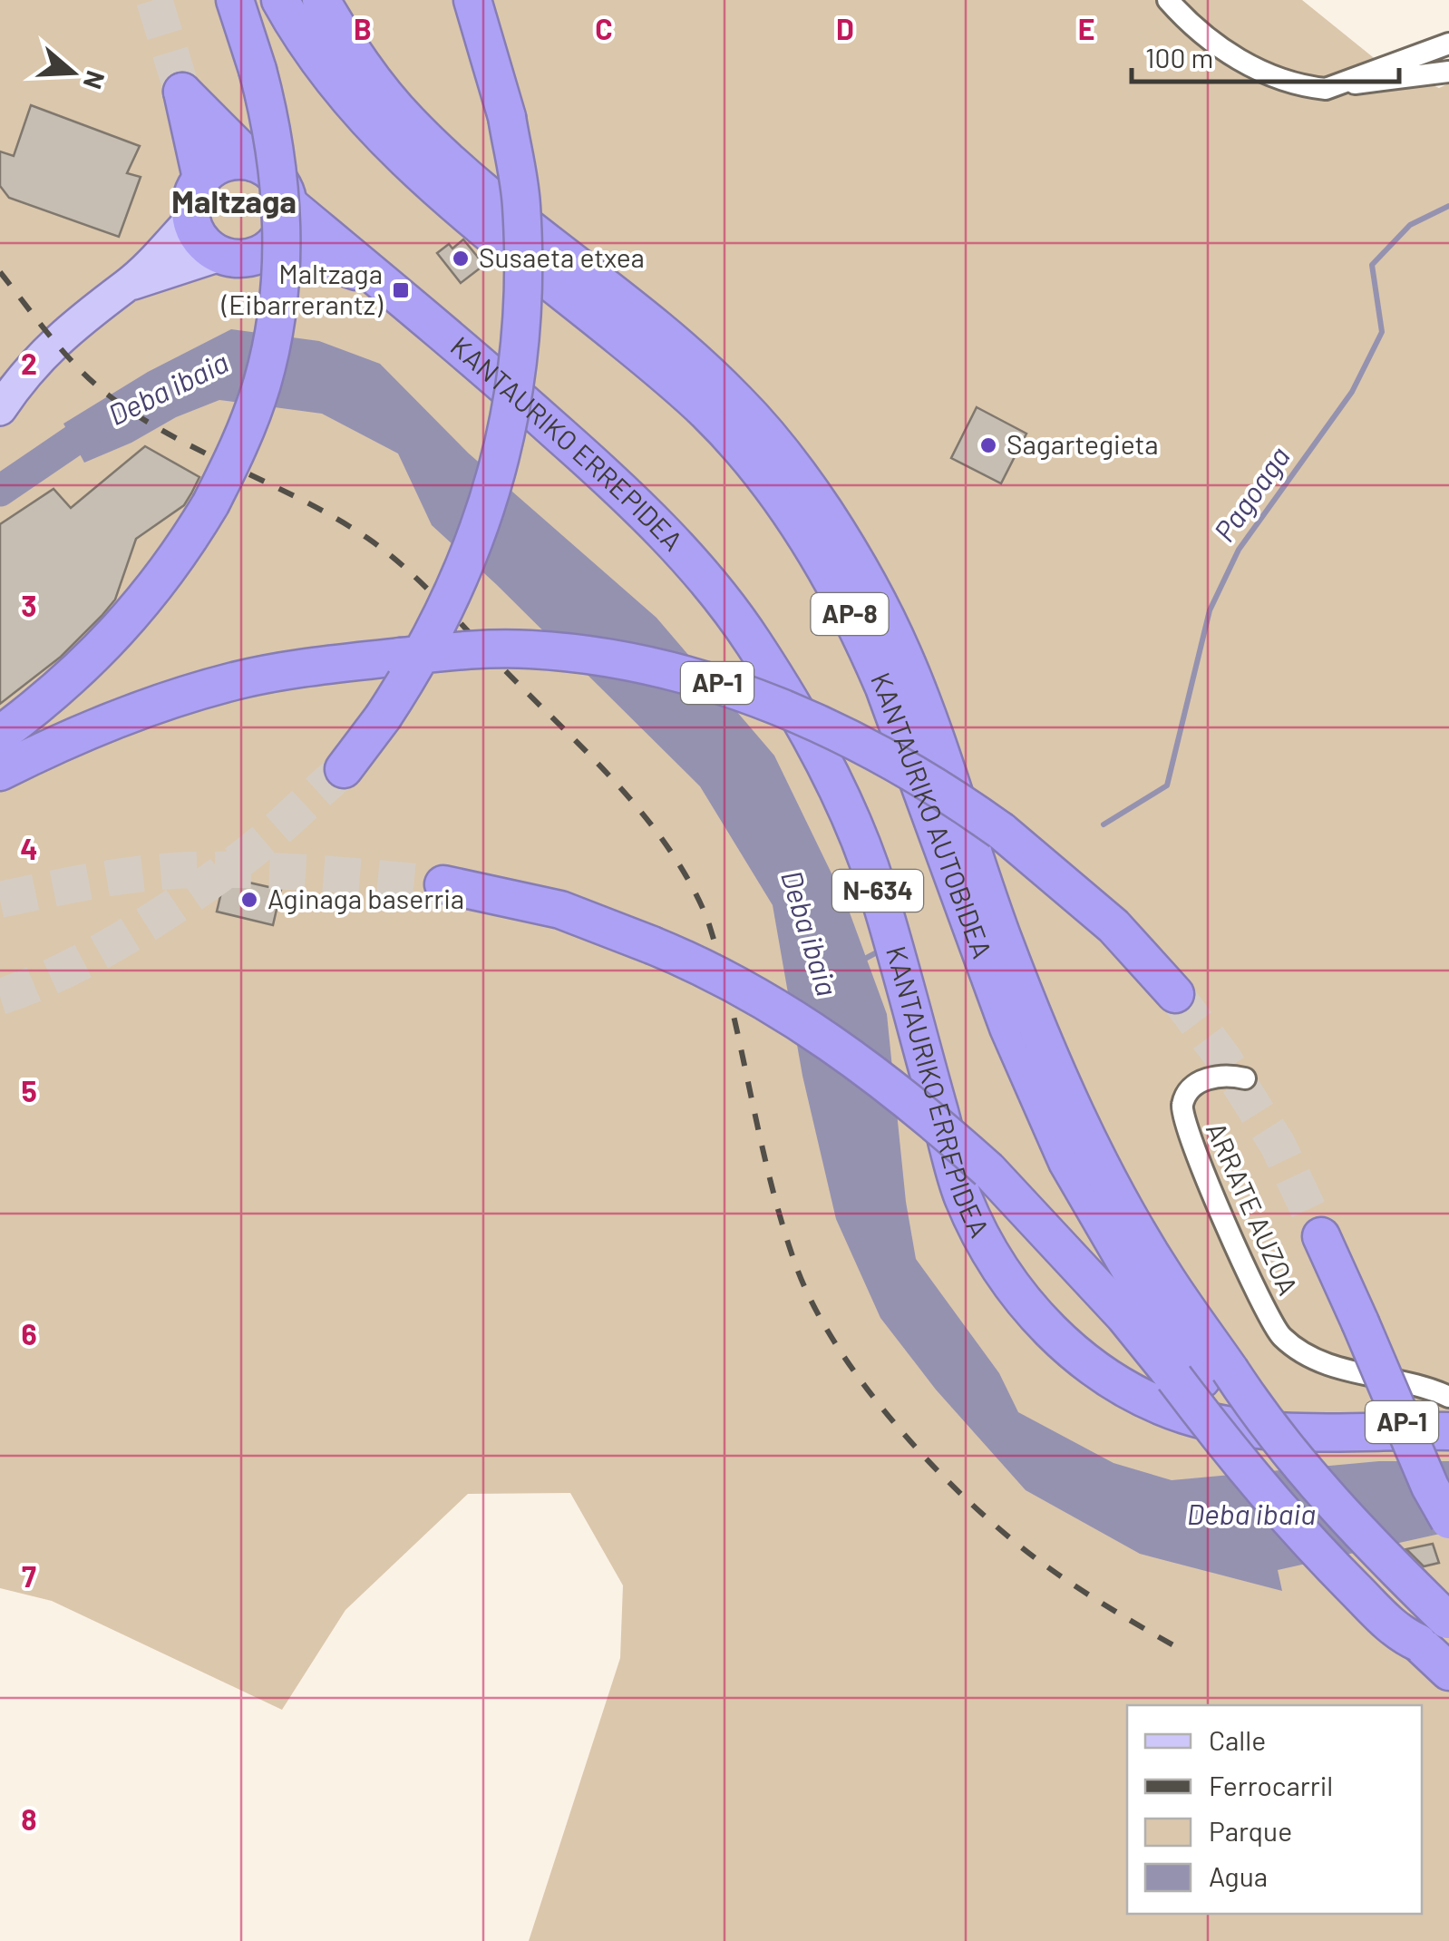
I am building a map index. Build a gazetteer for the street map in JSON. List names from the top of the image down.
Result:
{
  "streets": {
    "highway": [
      "KANTAURIKO ERREPIDEA",
      "AP-8",
      "AP-1",
      "KANTAURIKO AUTOBIDEA",
      "N-634"
    ],
    "street": ["ARRATE AUZOA"]
  },
  "crossings": [
    ["KANTAURIKO ERREPIDEA", "N-634"],
    ["AP-8", "KANTAURIKO AUTOBIDEA"]
  ],
  "districts": ["Maltzaga"],
  "water": ["Deba ibaia", "Pagoaga"],
  "places": {
    "other": ["Susaeta etxea", "Sagartegieta", "Aginaga baserria"],
    "transit": ["Maltzaga (Eibarrerantz)"]
  },
  "legend": [
    "Calle",
    "Ferrocarril",
    "Parque",
    "Agua"
  ],
  "scale_bar": "100 m",
  "north": "right",
  "grid": {
    "columns": [
      "B",
      "C",
      "D",
      "E"
    ],
    "rows": [
      "2",
      "3",
      "4",
      "5",
      "6",
      "7",
      "8"
    ]
  }
}
